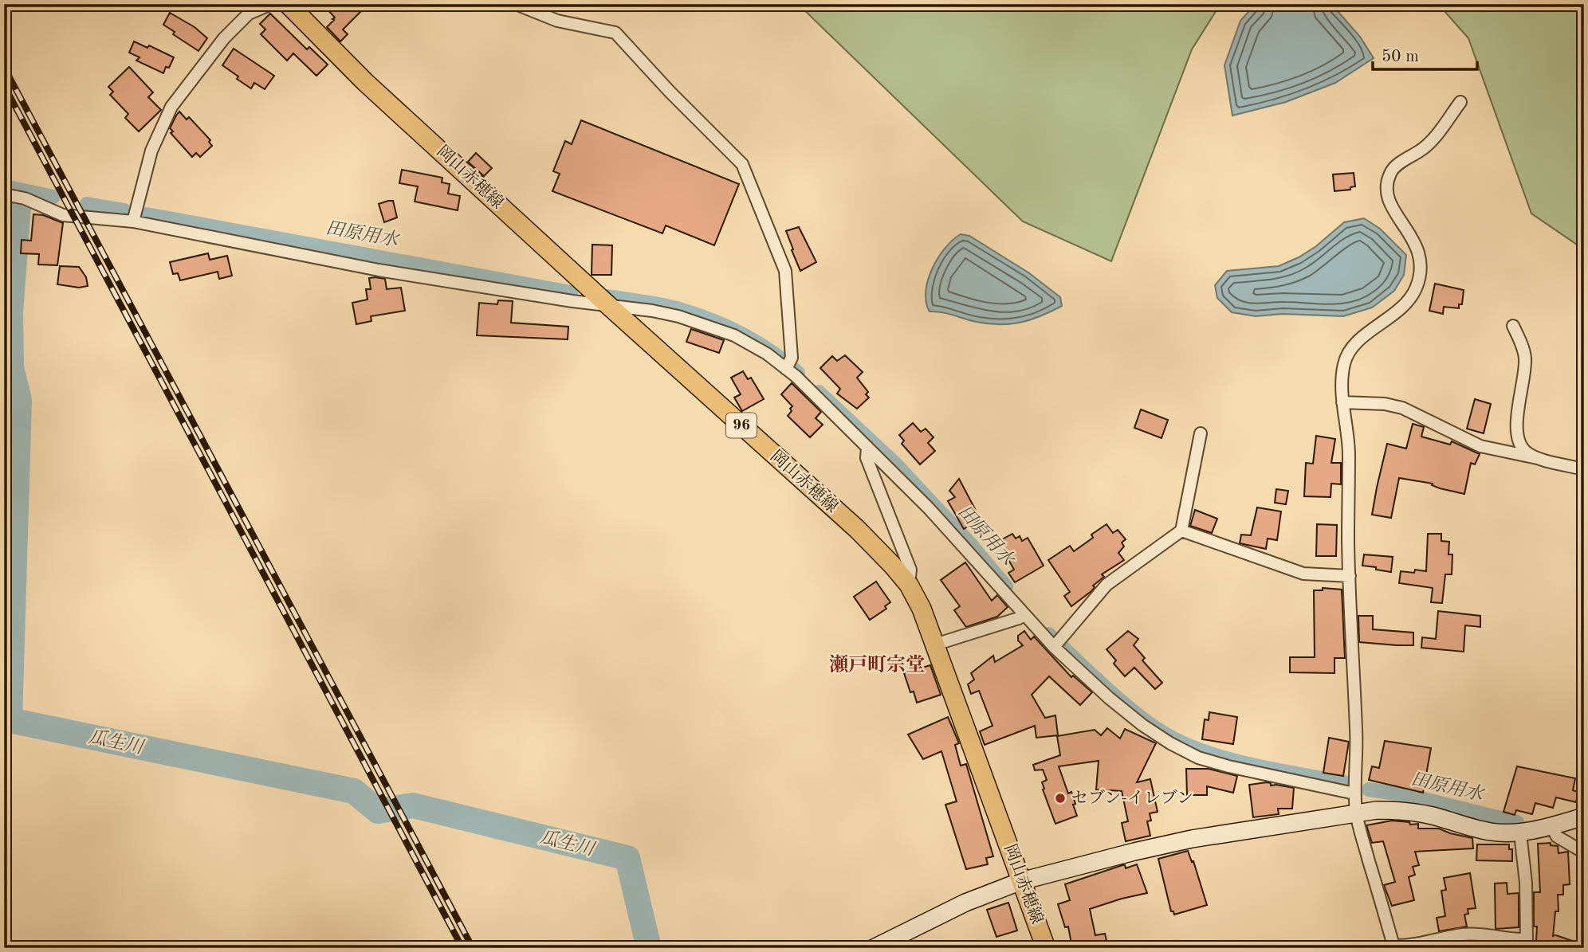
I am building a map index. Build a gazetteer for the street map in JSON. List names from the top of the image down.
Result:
{
  "streets": {
    "main road": ["岡山赤穂線", "96"]
  },
  "districts": ["瀬戸町宗堂"],
  "water": ["田原用水", "瓜生川"],
  "places": ["セブン-イレブン"],
  "scale_bar": "50 m"
}
